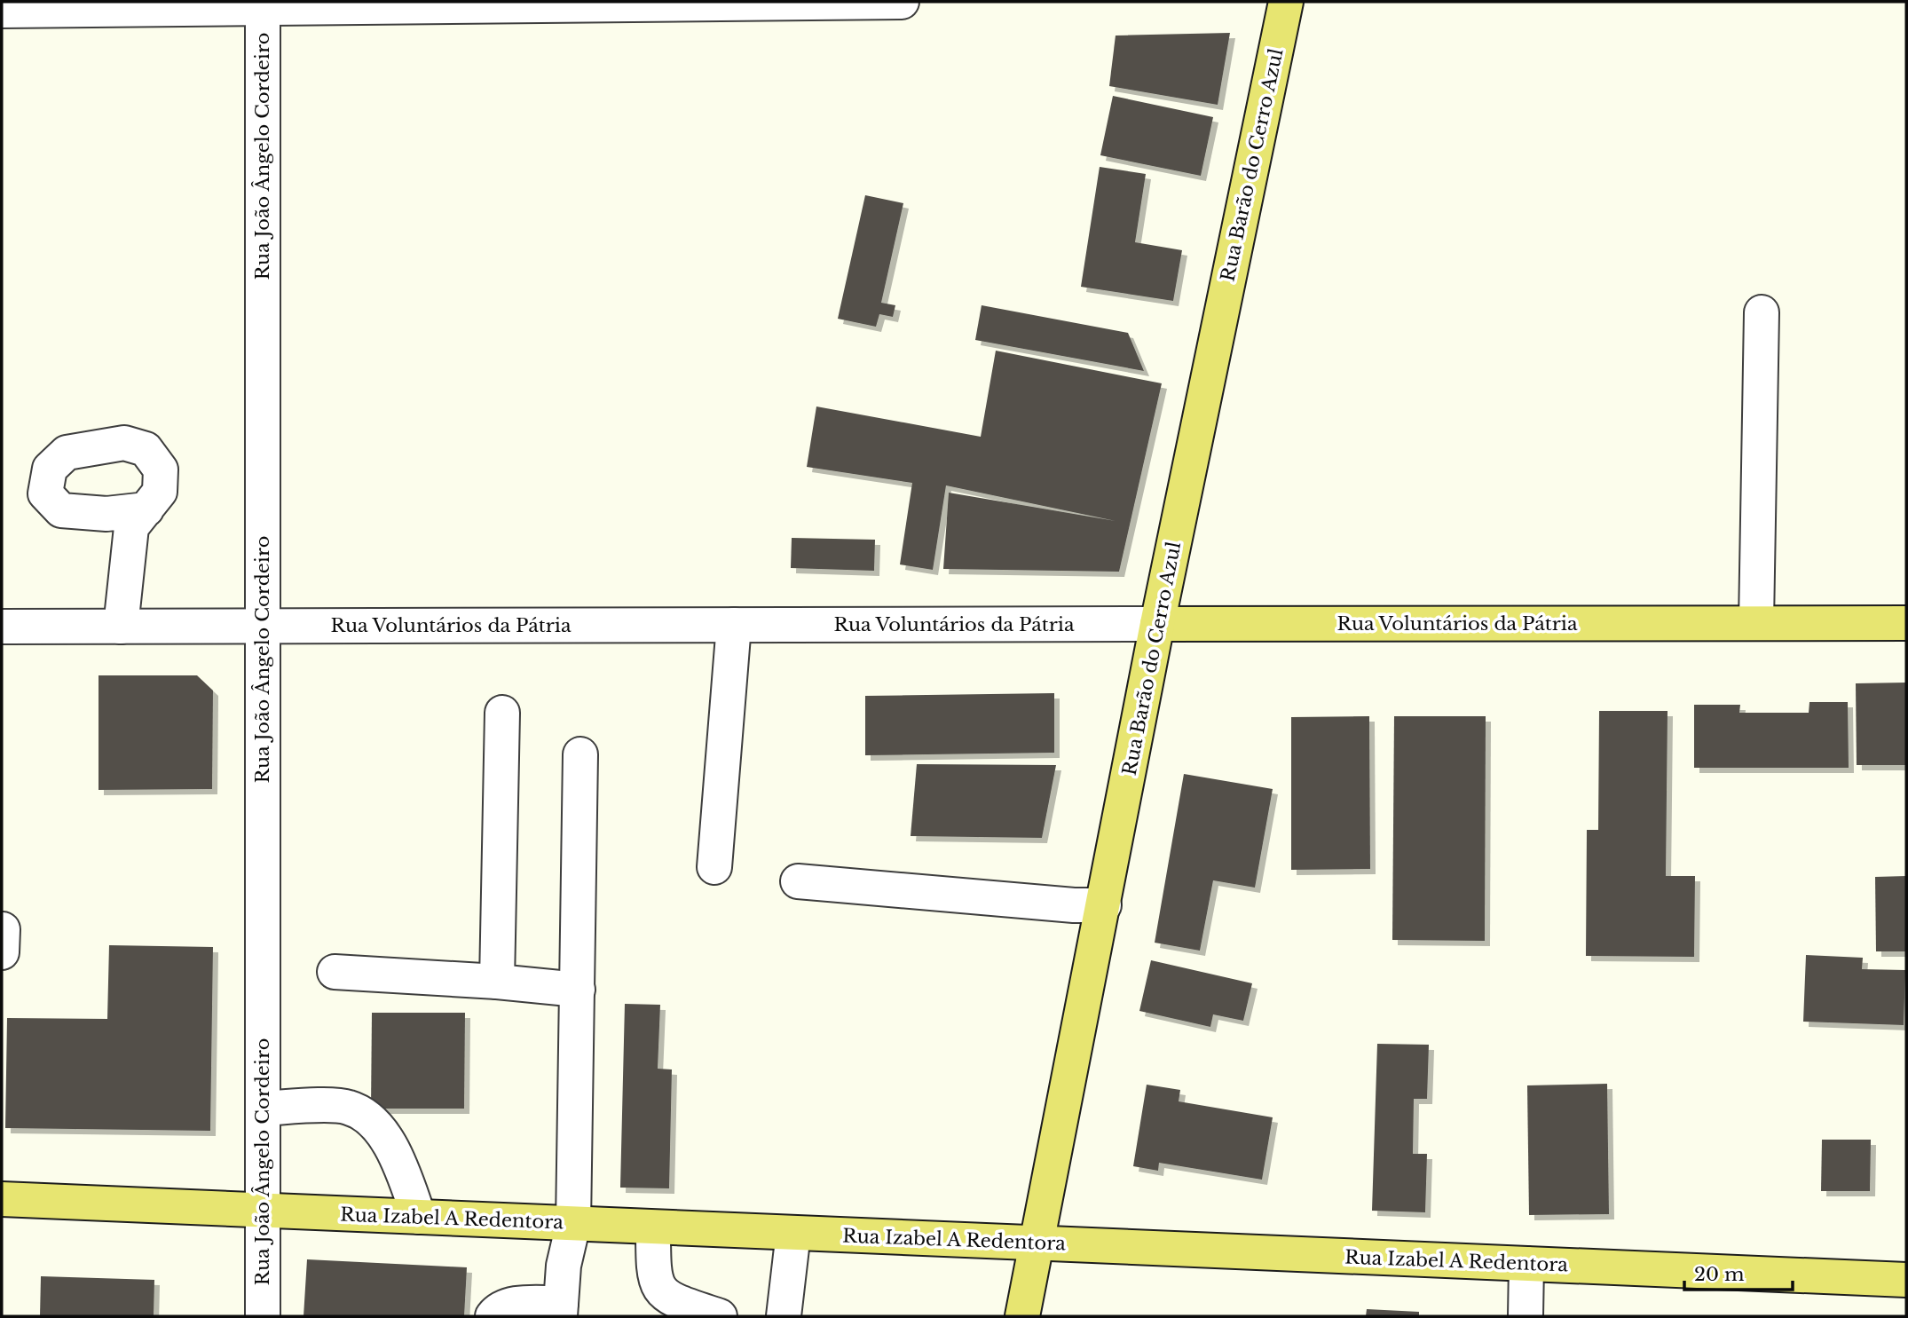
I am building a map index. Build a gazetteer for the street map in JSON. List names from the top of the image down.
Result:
{
  "streets": {
    "main road": ["Rua Barão do Cerro Azul", "Rua Voluntários da Pátria", "Rua Izabel A Redentora"],
    "street": ["Rua João Ângelo Cordeiro"]
  },
  "crossings": [
    ["Rua João Ângelo Cordeiro", "Rua Voluntários da Pátria"],
    ["Rua João Ângelo Cordeiro", "Rua Izabel A Redentora"],
    ["Rua Barão do Cerro Azul", "Rua Voluntários da Pátria"],
    ["Rua Barão do Cerro Azul", "Rua Izabel A Redentora"]
  ],
  "scale_bar": "20 m"
}
